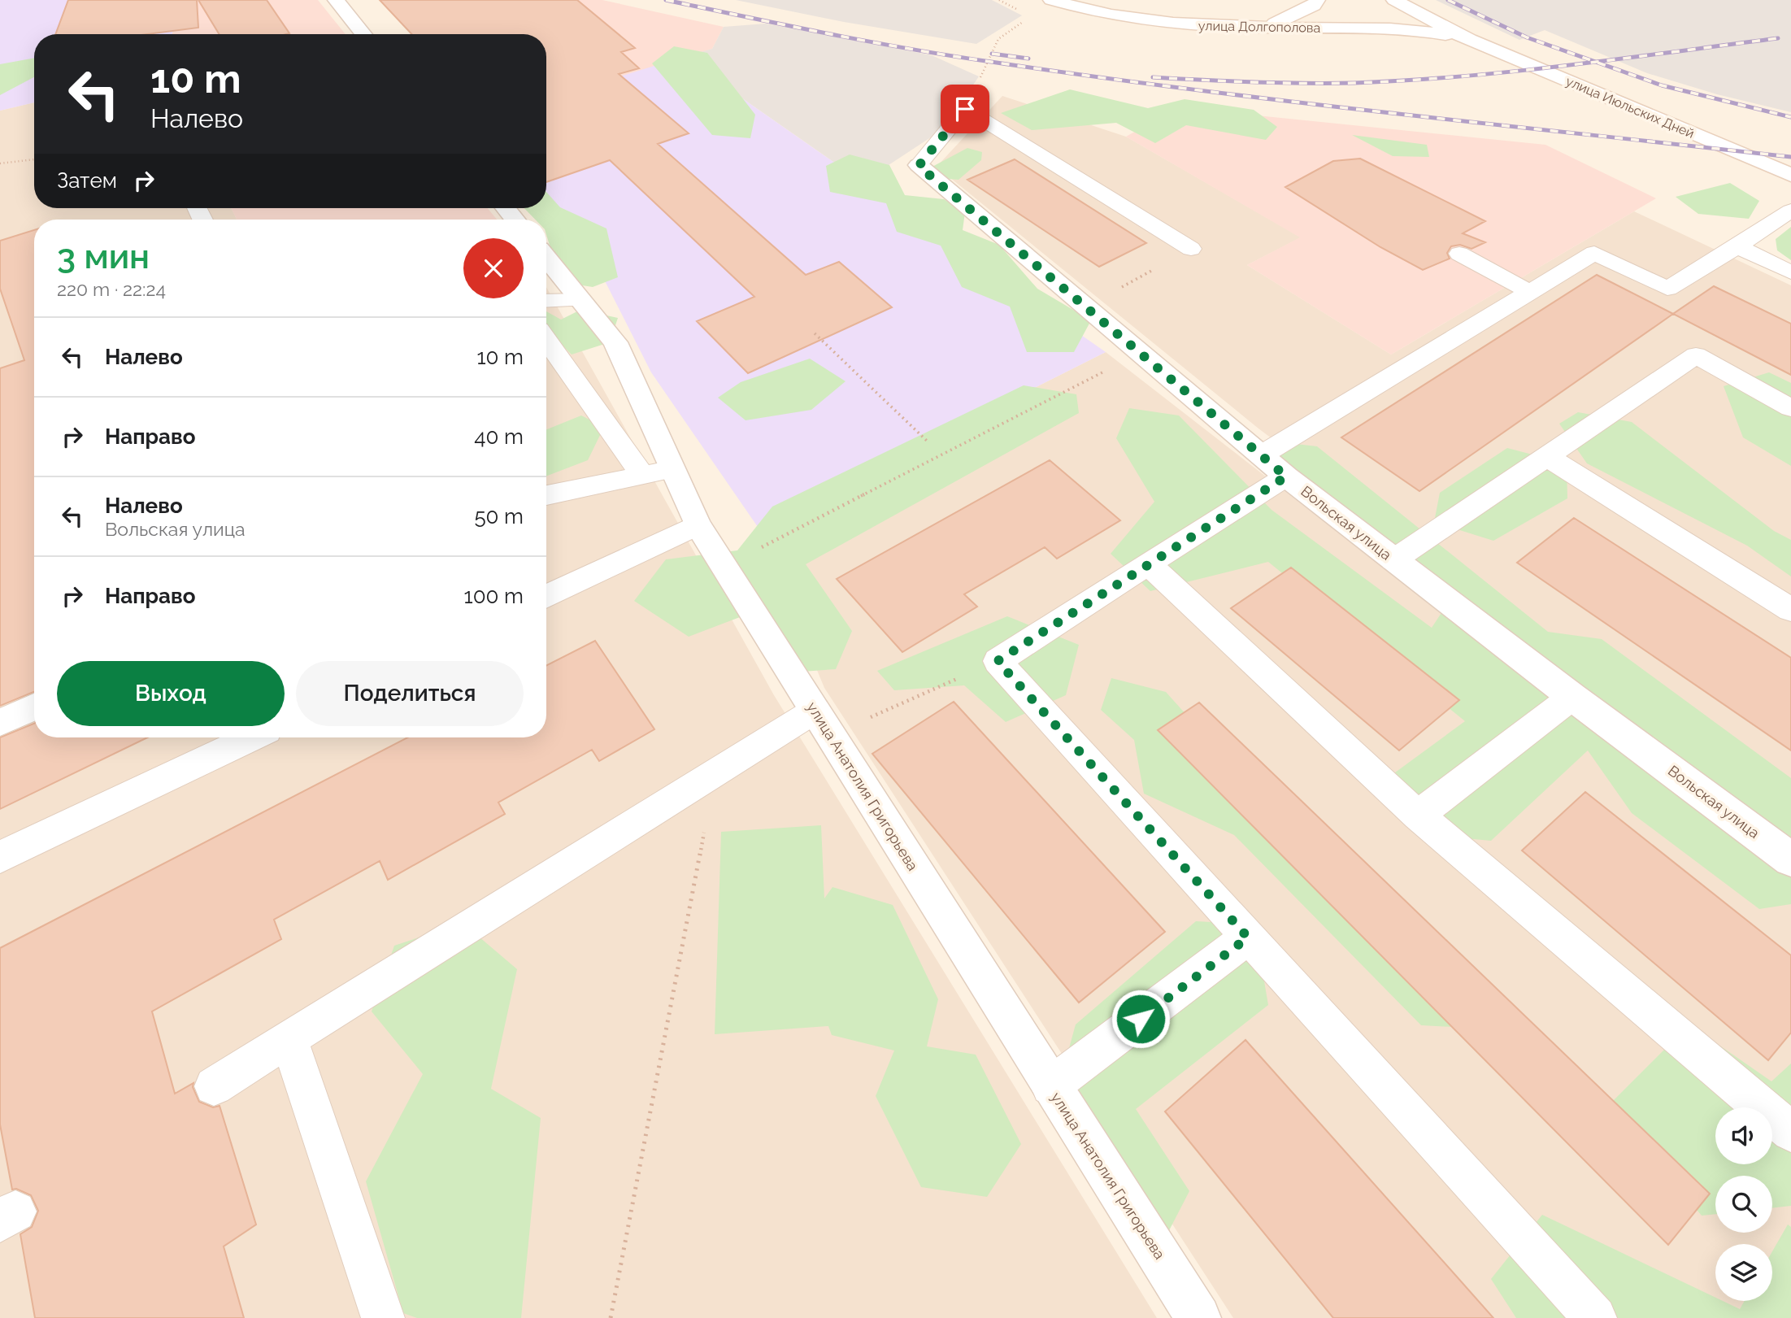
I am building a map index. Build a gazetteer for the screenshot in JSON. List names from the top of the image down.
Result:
{
  "streets": {
    "street": [
      "улица Долгополова",
      "улица Июльских Дней",
      "Вольская улица",
      "улица Анатолия Григорьева"
    ]
  },
  "crossings": [
    ["улица Долгополова", "улица Июльских Дней"]
  ],
  "page": {
    "turn": ["10 m", "Налево"],
    "then": "Затем",
    "heading": ["3 мин", "220 m · 22:24"],
    "list": [
      {
        "name": "Налево",
        "value": "10 m"
      },
      {
        "name": "Направо",
        "value": "40 m"
      },
      {
        "name": "Налево",
        "note": "Вольская улица",
        "value": "50 m"
      },
      {
        "name": "Направо",
        "value": "100 m"
      }
    ],
    "buttons": ["Выход", "Поделиться"]
  }
}
